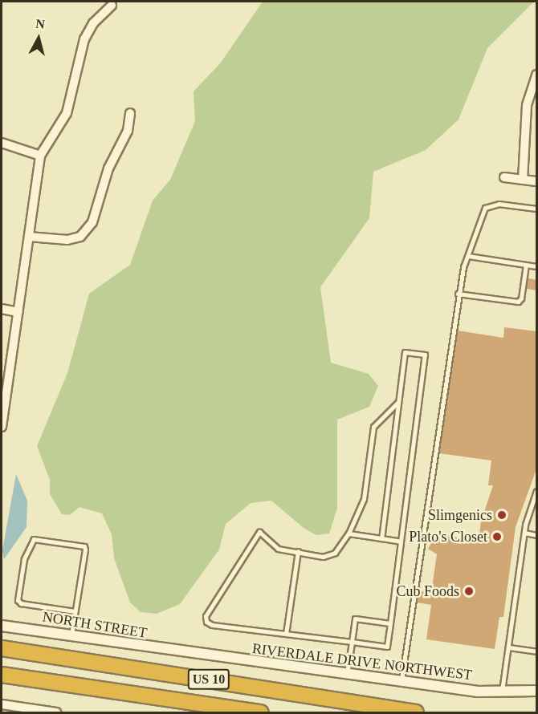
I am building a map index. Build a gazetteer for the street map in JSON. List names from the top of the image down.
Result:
{
  "streets": {
    "highway": ["US 10"],
    "street": ["NORTH STREET", "RIVERDALE DRIVE NORTHWEST"]
  },
  "crossings": [
    ["NORTH STREET", "RIVERDALE DRIVE NORTHWEST"]
  ],
  "places": ["Slimgenics", "Plato's Closet", "Cub Foods"],
  "north": "top"
}
